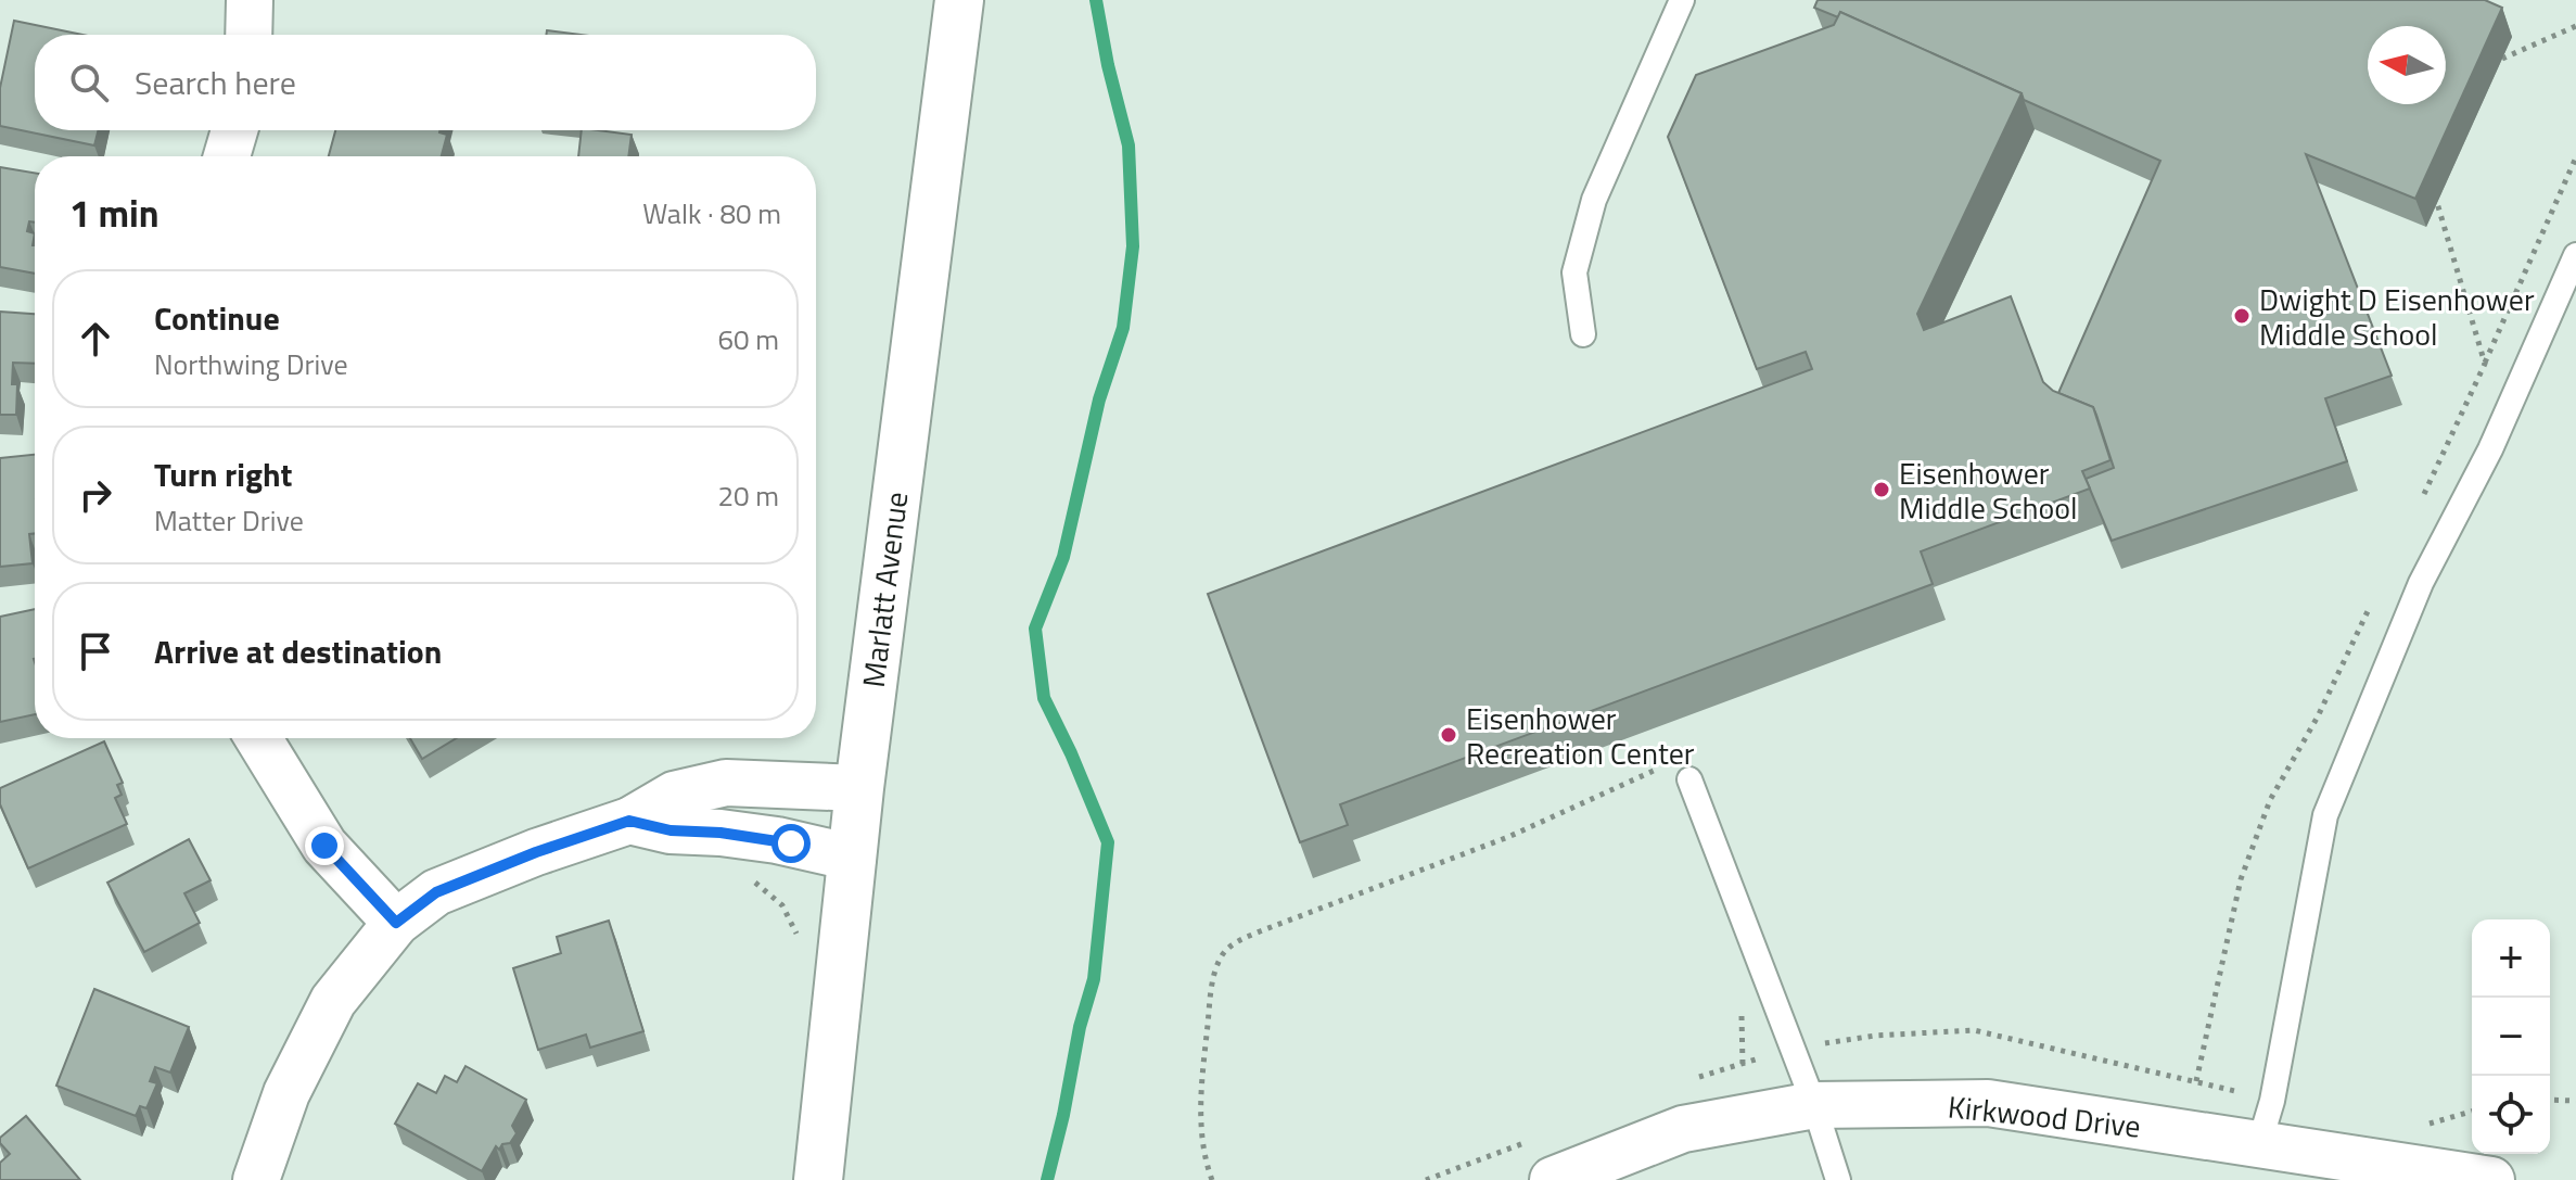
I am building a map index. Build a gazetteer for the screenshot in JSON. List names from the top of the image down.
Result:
{
  "streets": {
    "street": ["Marlatt Avenue", "Kirkwood Drive"]
  },
  "places": ["Dwight D Eisenhower Middle School", "Eisenhower Middle School", "Eisenhower Recreation Center"],
  "north": "left",
  "page": {
    "search": "Search here",
    "heading": ["1 min", "Walk · 80 m"],
    "list": [
      ["Continue", "Northwing Drive", "60 m"],
      ["Turn right", "Matter Drive", "20 m"],
      "Arrive at destination"
    ],
    "map_buttons": ["+", "−"]
  }
}
